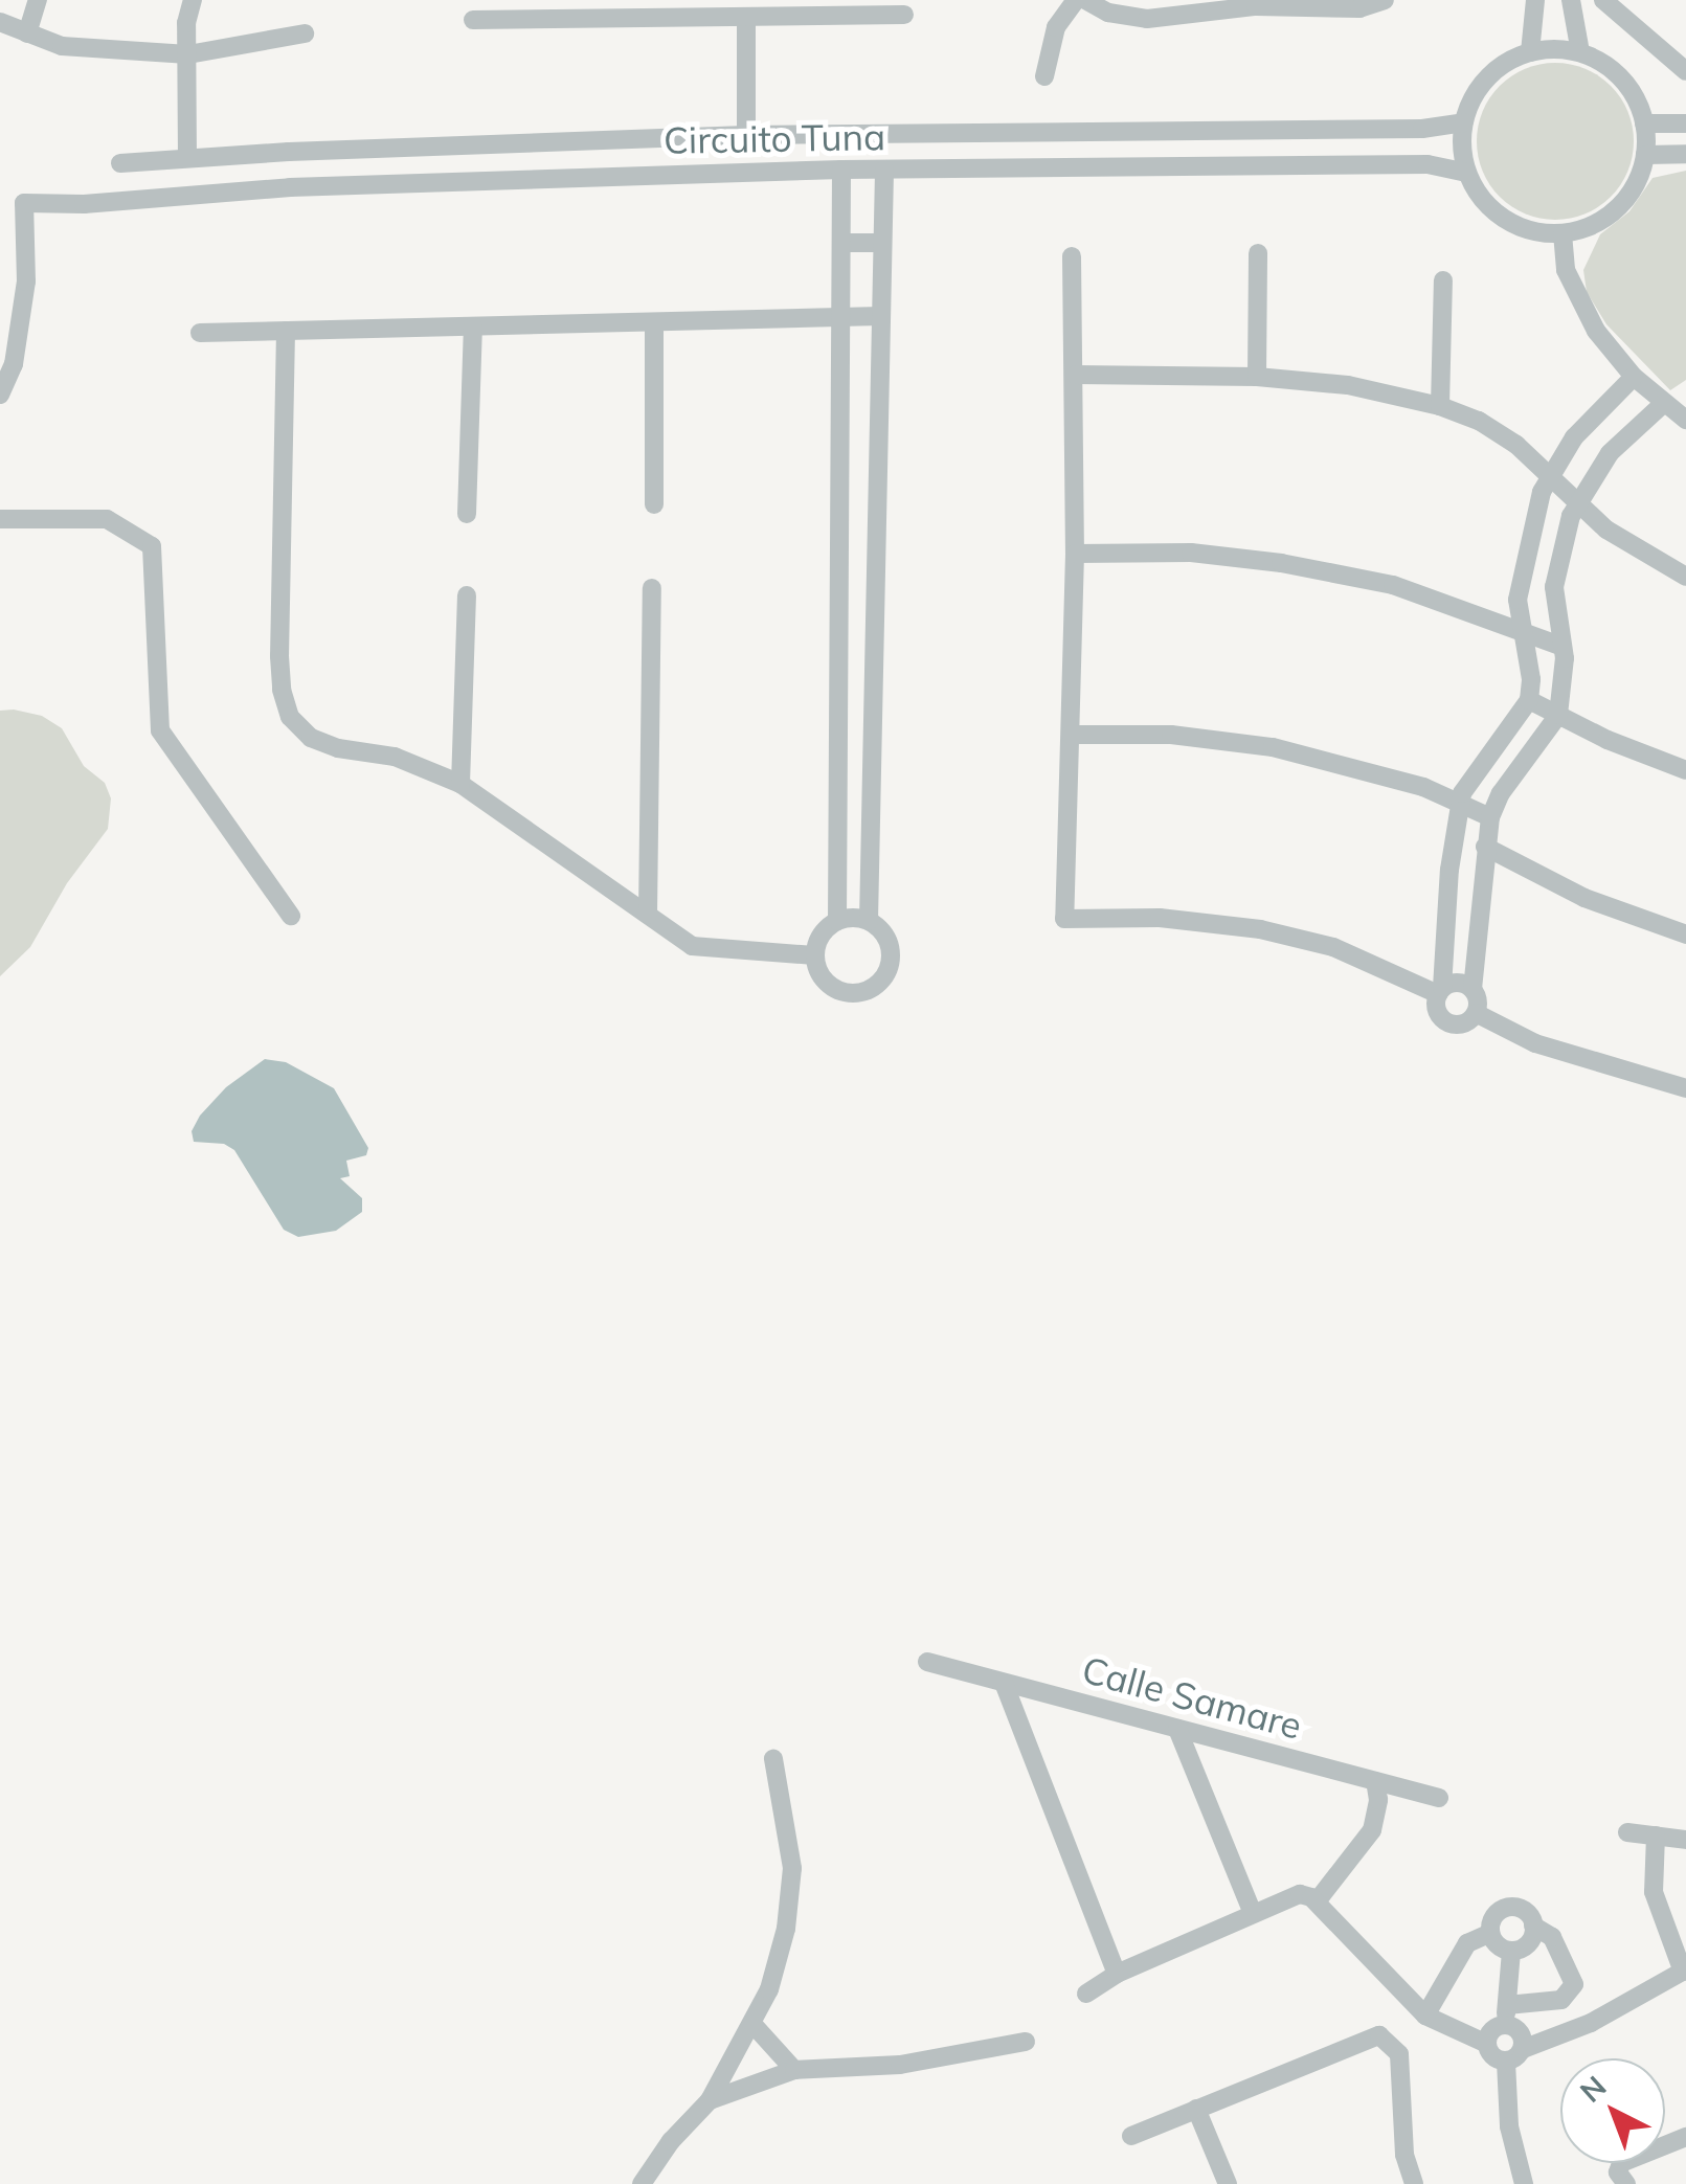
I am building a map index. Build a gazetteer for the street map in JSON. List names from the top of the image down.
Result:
{
  "streets": {
    "street": ["Circuito Tuna", "Calle Samare"]
  },
  "north": "top left"
}
